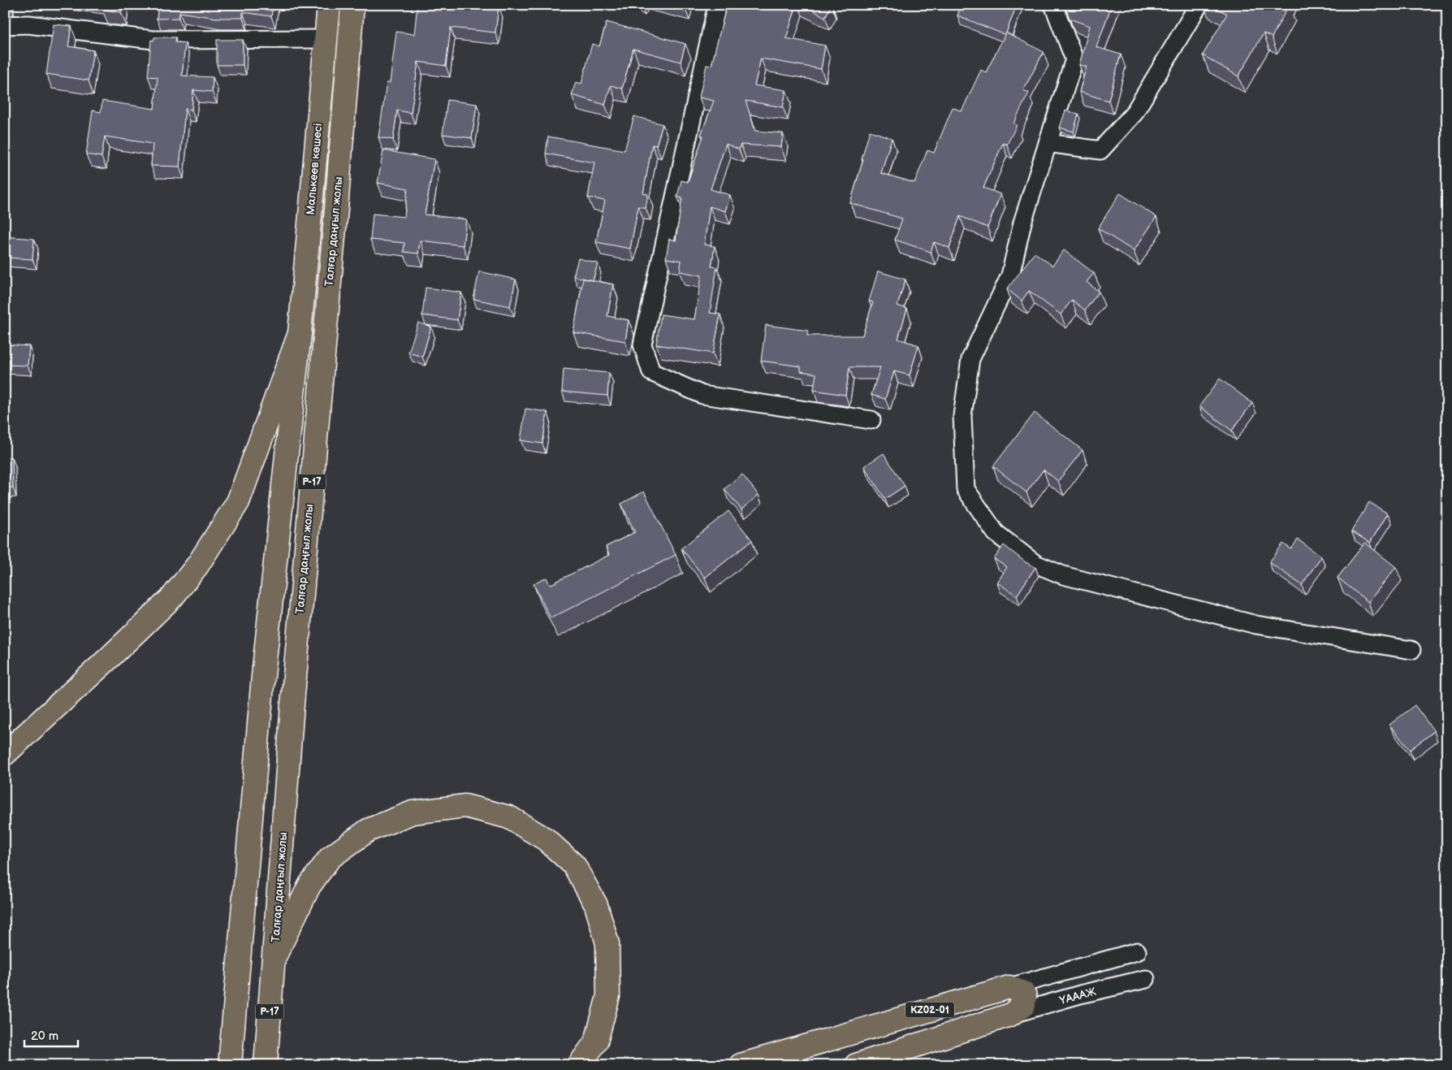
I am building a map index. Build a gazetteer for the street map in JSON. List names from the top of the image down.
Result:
{
  "streets": {
    "main road": [
      "Малькеев көшесі",
      "Талғар даңғыл жолы",
      "P-17",
      "KZ02-01"
    ],
    "street": ["ҮАААЖ"]
  },
  "crossings": [
    ["Малькеев көшесі", "P-17"],
    ["ҮАААЖ", "KZ02-01"]
  ],
  "scale_bar": "20 m"
}
